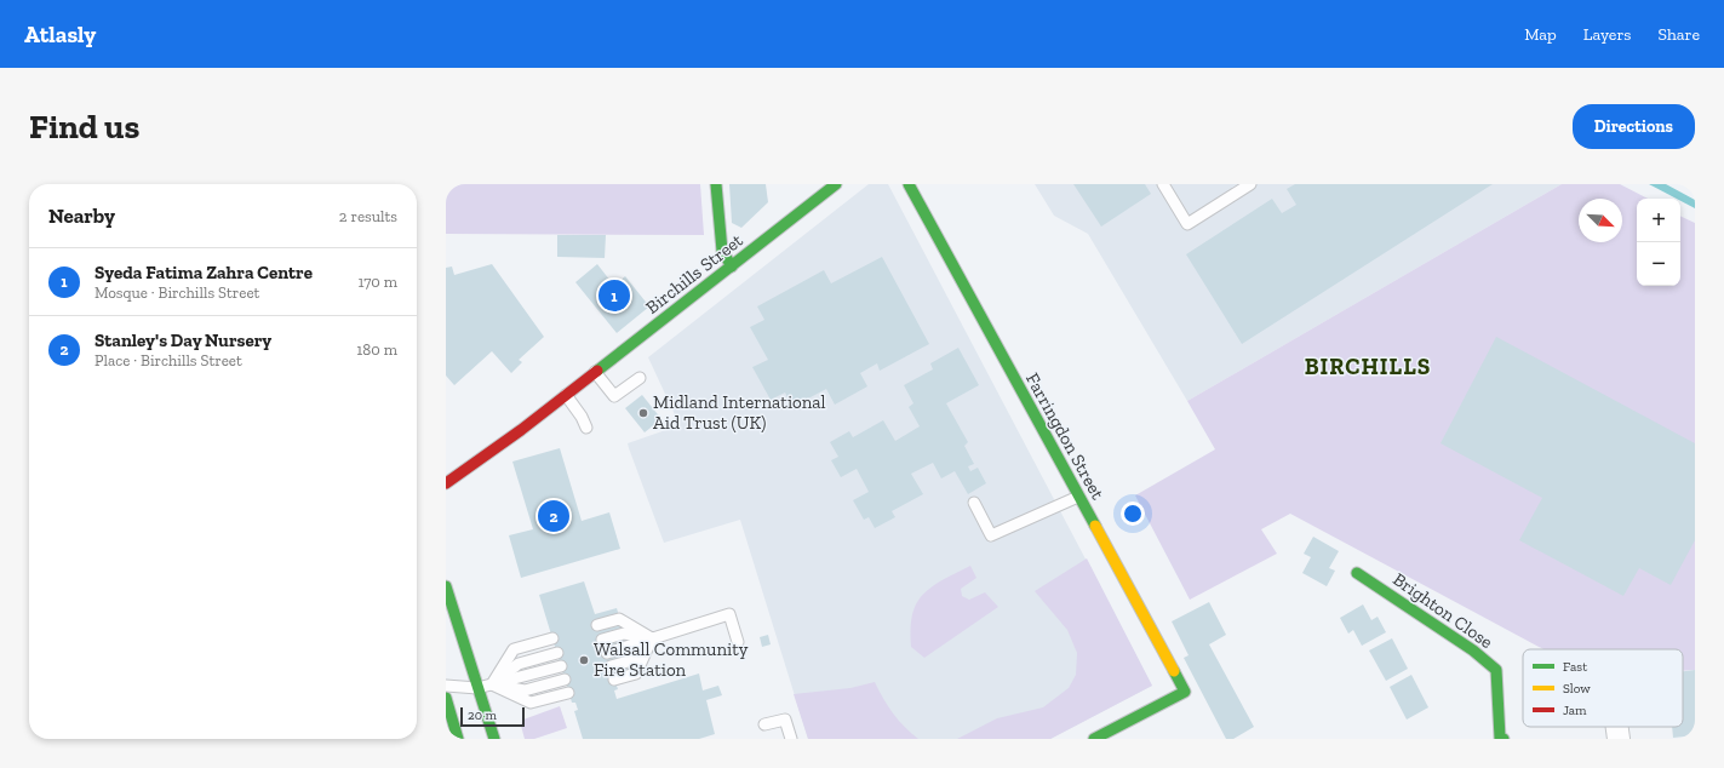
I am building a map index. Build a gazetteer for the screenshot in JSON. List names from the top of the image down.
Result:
{
  "streets": {
    "main road": ["Birchills Street", "Farringdon Street", "Brighton Close"]
  },
  "districts": ["BIRCHILLS"],
  "places": ["Midland International Aid Trust (UK)", "Walsall Community Fire Station"],
  "legend": ["Fast", "Slow", "Jam"],
  "scale_bar": "20 m",
  "north": "bottom right",
  "page": {
    "header": "Atlasly",
    "nav": ["Map", "Layers", "Share"],
    "buttons": "Directions",
    "title": "Find us",
    "heading": ["Nearby", "2 results"],
    "map_buttons": ["+", "−"],
    "list": [
      {
        "mark": "1",
        "name": "Syeda Fatima Zahra Centre",
        "note": "Mosque · Birchills Street",
        "value": "170 m"
      },
      {
        "mark": "2",
        "name": "Stanley's Day Nursery",
        "note": "Place · Birchills Street",
        "value": "180 m"
      }
    ],
    "pins": ["1", "2"],
    "scale": "20 m"
  }
}
